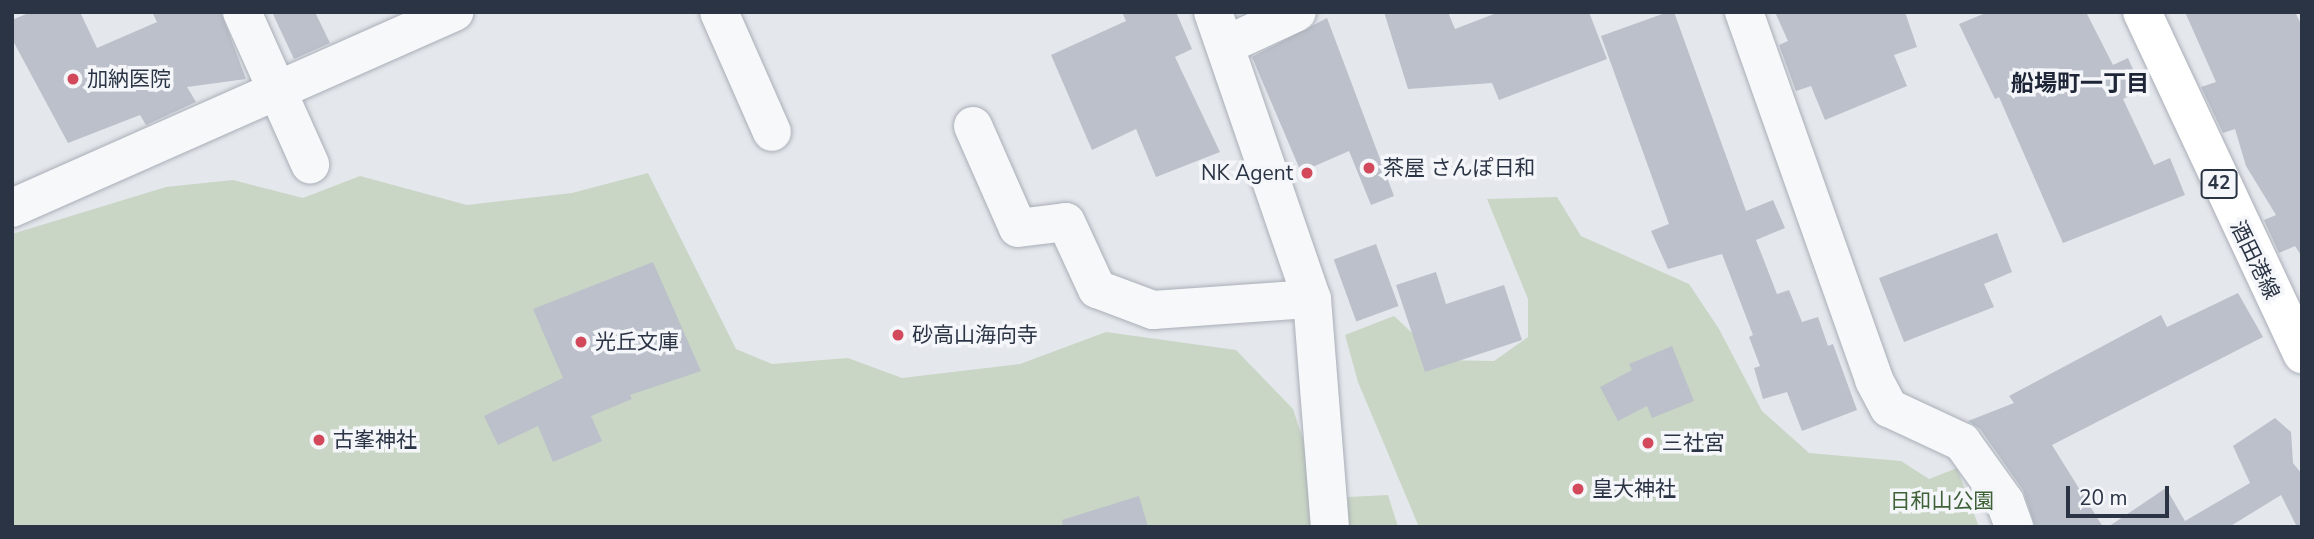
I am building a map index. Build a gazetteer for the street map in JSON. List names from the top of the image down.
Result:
{
  "streets": {
    "main road": ["42", "酒田港線"]
  },
  "districts": ["船場町一丁目"],
  "parks": ["日和山公園"],
  "places": [
    "加納医院",
    "茶屋 さんぽ日和",
    "NK Agent",
    "砂高山海向寺",
    "光丘文庫",
    "古峯神社",
    "三社宮",
    "皇大神社"
  ],
  "scale_bar": "20 m"
}
